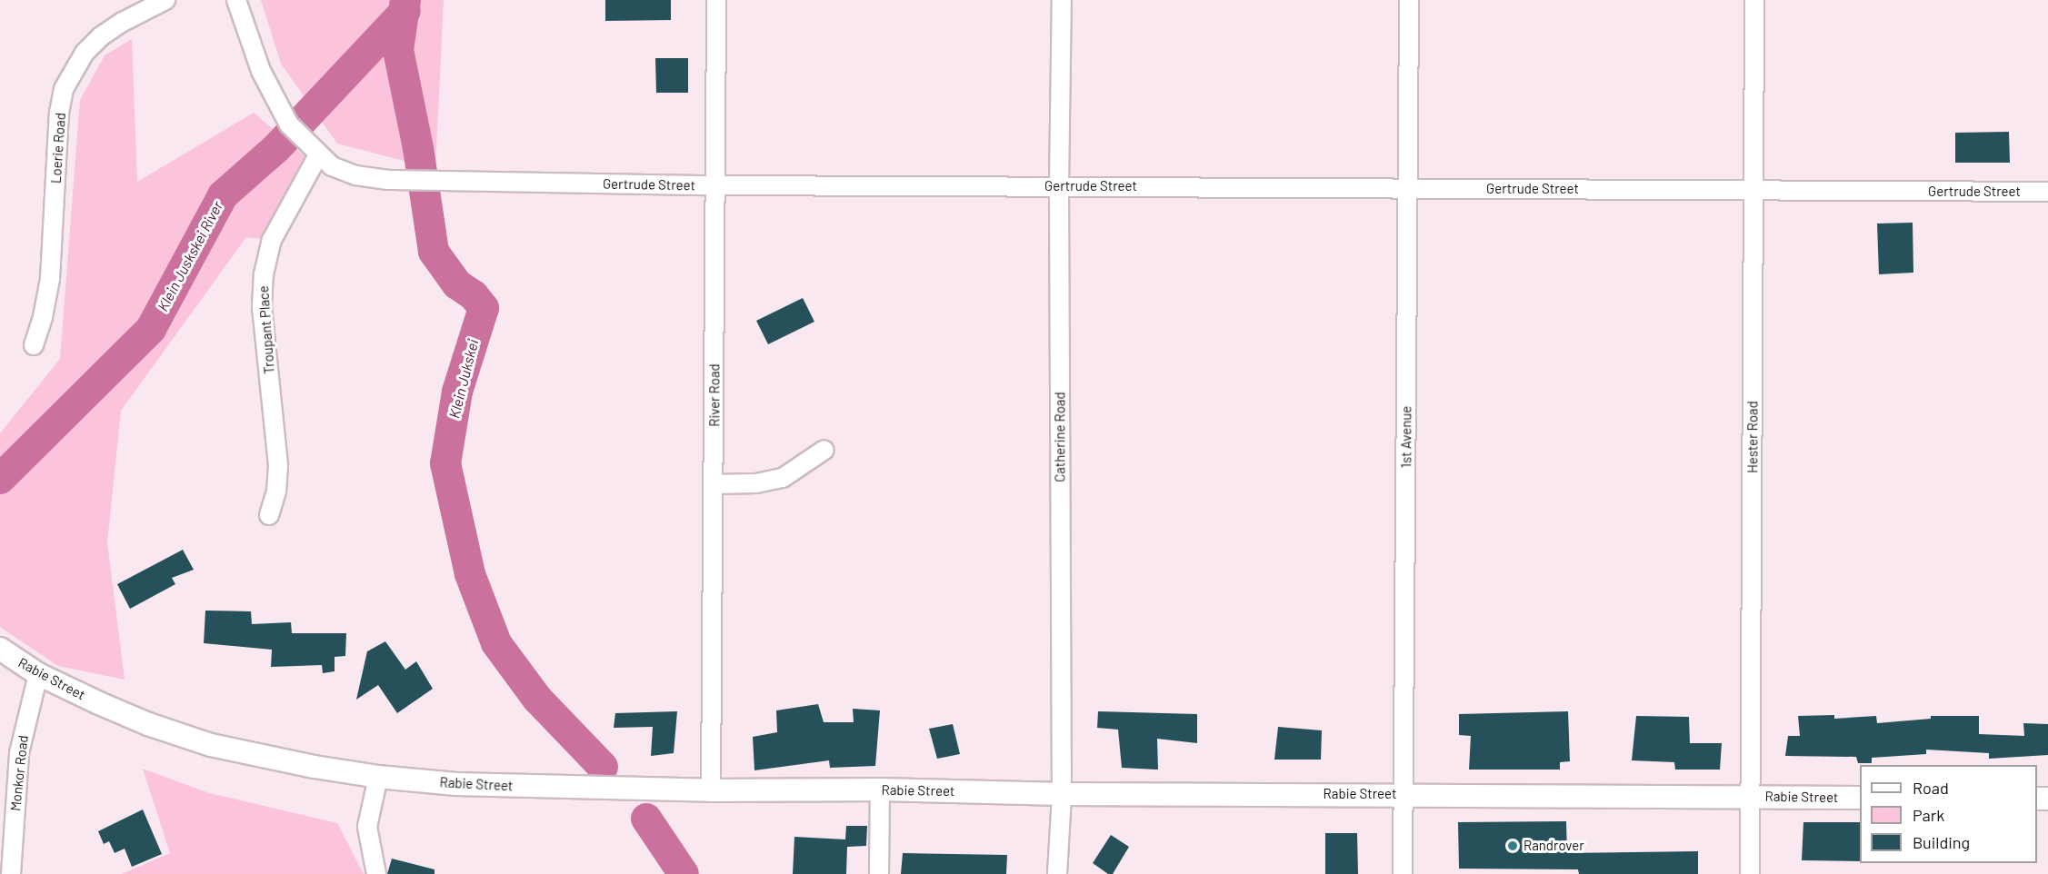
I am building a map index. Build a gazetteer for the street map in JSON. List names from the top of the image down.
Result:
{
  "streets": {
    "street": [
      "Loerie Road",
      "Gertrude Street",
      "Troupant Place",
      "River Road",
      "Catherine Road",
      "1st Avenue",
      "Hester Road",
      "Rabie Street",
      "Monkor Road"
    ]
  },
  "crossings": [
    ["Gertrude Street", "Troupant Place"],
    ["Gertrude Street", "River Road"],
    ["Gertrude Street", "Catherine Road"],
    ["Gertrude Street", "1st Avenue"],
    ["Gertrude Street", "Hester Road"],
    ["River Road", "Rabie Street"],
    ["Catherine Road", "Rabie Street"],
    ["1st Avenue", "Rabie Street"],
    ["Hester Road", "Rabie Street"],
    ["Rabie Street", "Monkor Road"]
  ],
  "water": ["Klein Juskskei River", "Klein Jukskei"],
  "places": ["Randrover"],
  "legend": ["Road", "Park", "Building"]
}
